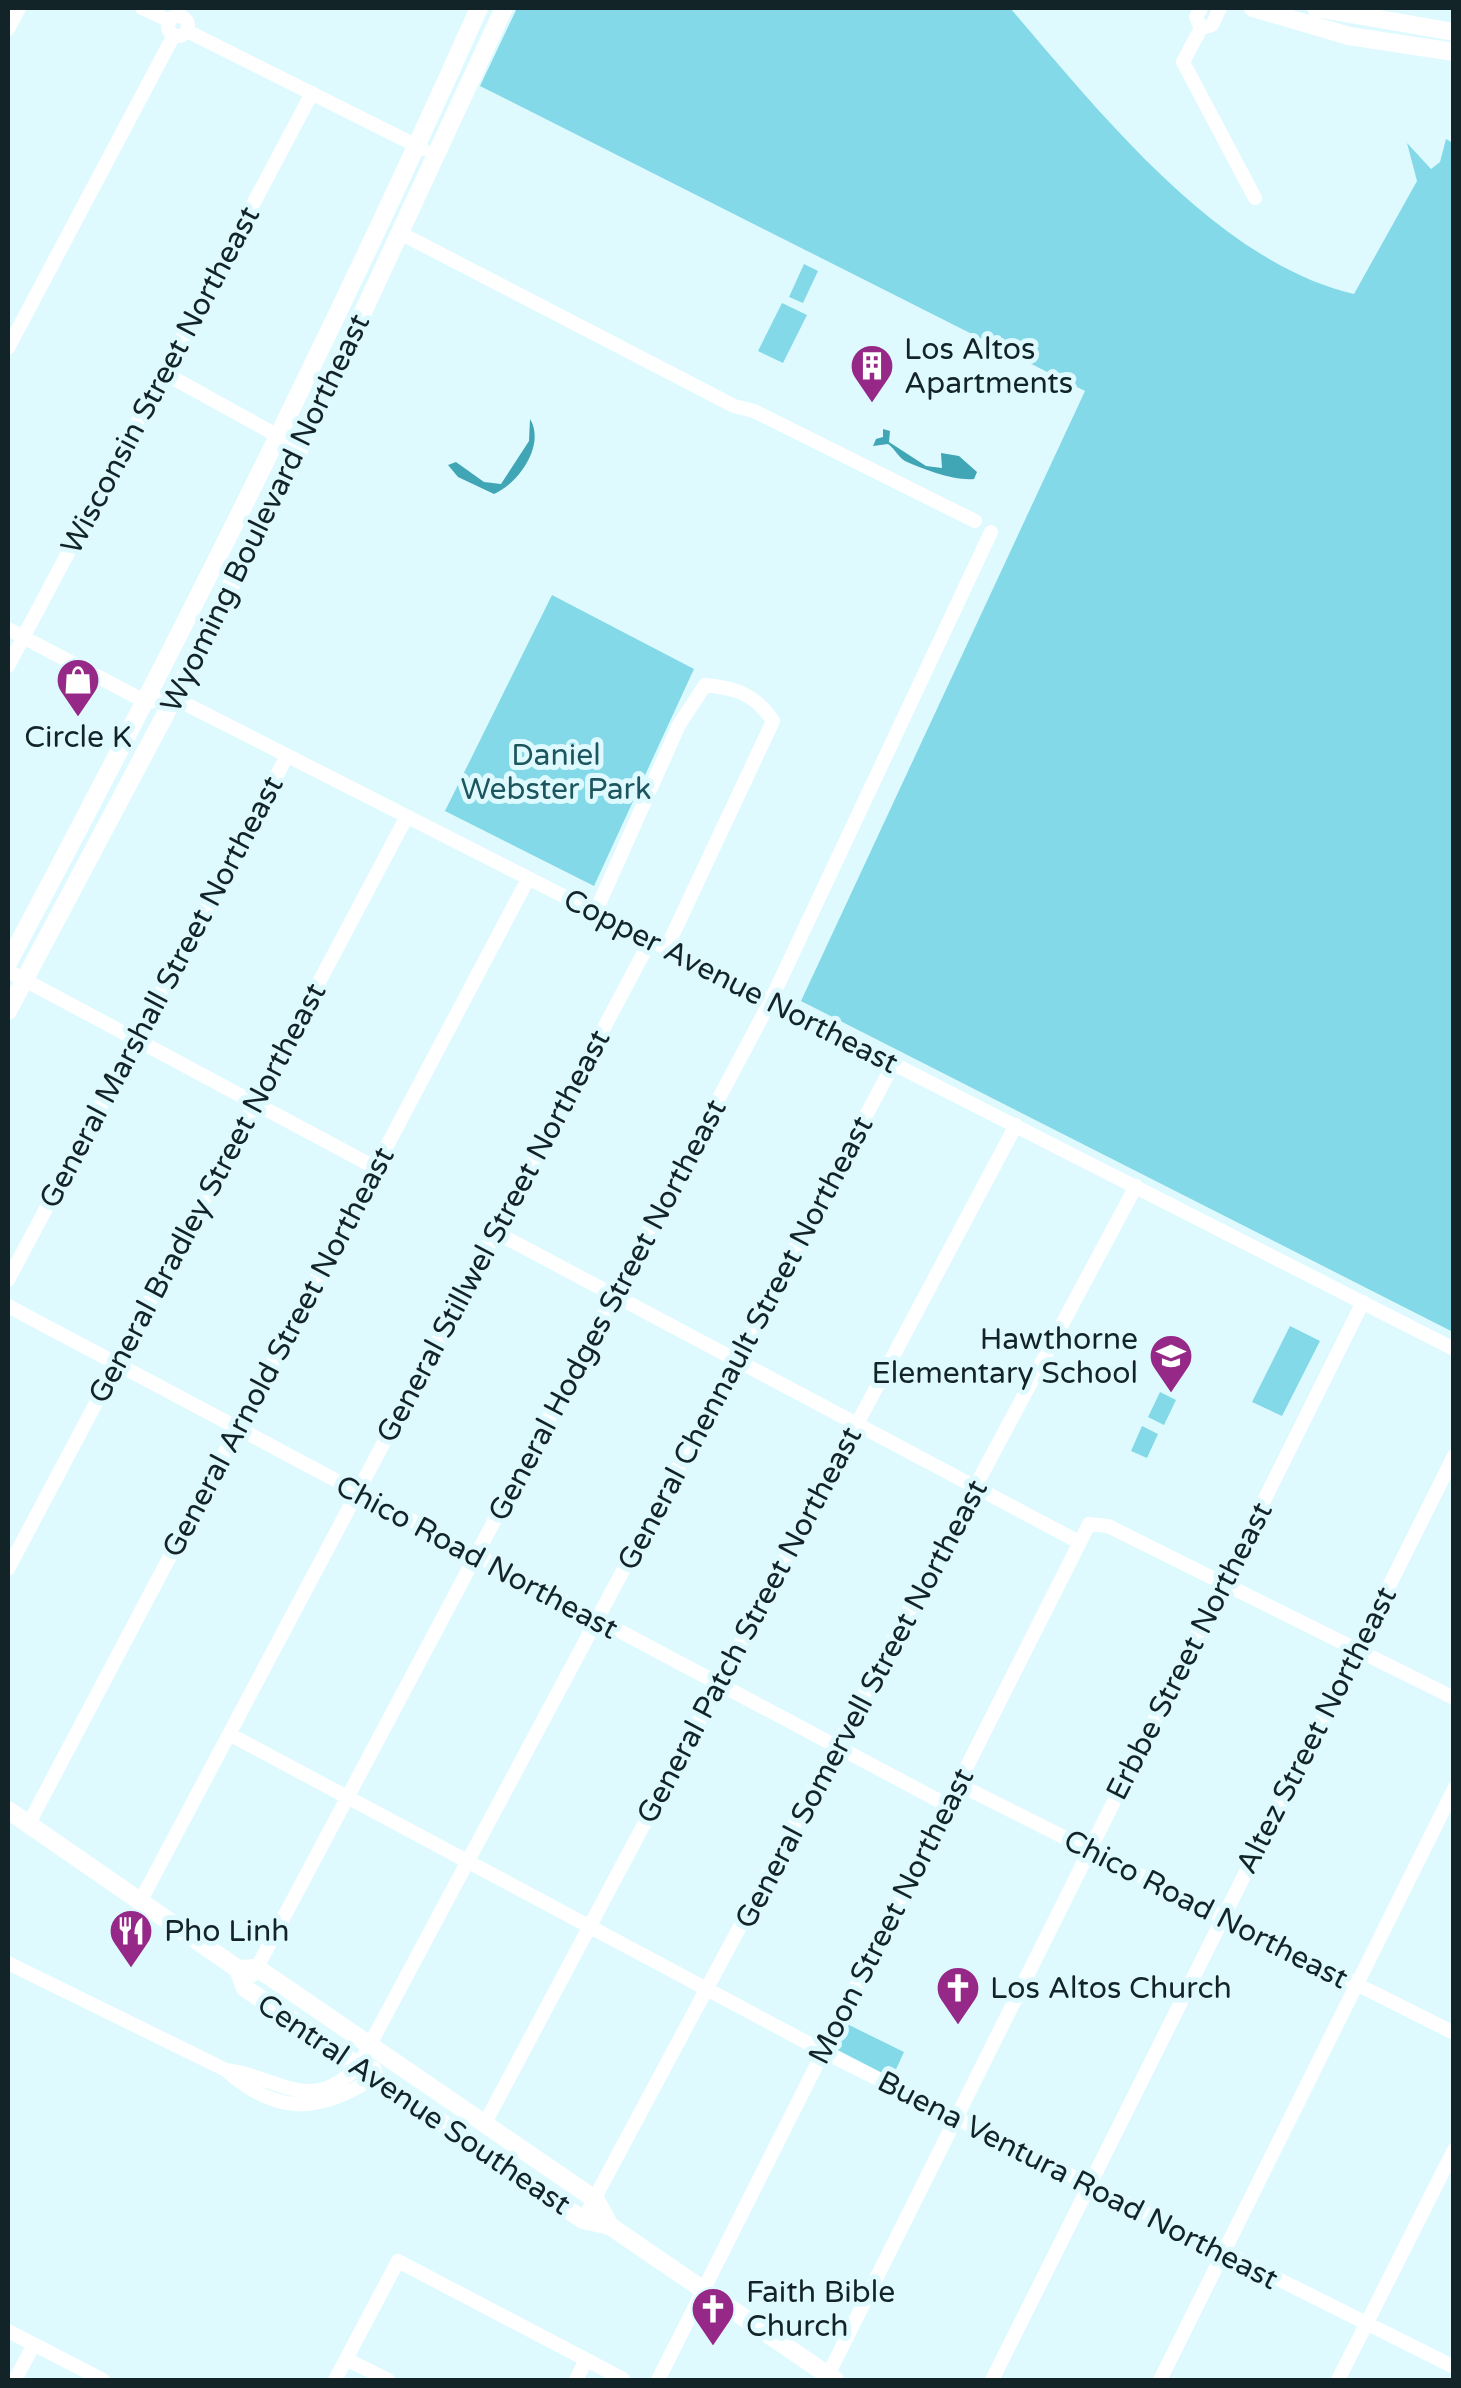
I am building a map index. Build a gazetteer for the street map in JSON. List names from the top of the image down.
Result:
{
  "streets": {
    "main road": ["Wyoming Boulevard Northeast", "Central Avenue Southeast"],
    "street": [
      "Wisconsin Street Northeast",
      "Copper Avenue Northeast",
      "General Marshall Street Northeast",
      "General Bradley Street Northeast",
      "General Stillwel Street Northeast",
      "General Hodges Street Northeast",
      "General Chennault Street Northeast",
      "General Arnold Street Northeast",
      "Chico Road Northeast",
      "General Patch Street Northeast",
      "Erbbe Street Northeast",
      "General Somervell Street Northeast",
      "Altez Street Northeast",
      "Moon Street Northeast",
      "Buena Ventura Road Northeast"
    ]
  },
  "crossings": [
    ["Wyoming Boulevard Northeast", "Copper Avenue Northeast"],
    ["Copper Avenue Northeast", "General Marshall Street Northeast"],
    ["Copper Avenue Northeast", "General Bradley Street Northeast"],
    ["Copper Avenue Northeast", "General Stillwel Street Northeast"],
    ["Copper Avenue Northeast", "General Hodges Street Northeast"],
    ["Copper Avenue Northeast", "General Chennault Street Northeast"],
    ["Copper Avenue Northeast", "General Arnold Street Northeast"],
    ["Copper Avenue Northeast", "General Patch Street Northeast"],
    ["Copper Avenue Northeast", "Erbbe Street Northeast"],
    ["Copper Avenue Northeast", "General Somervell Street Northeast"],
    ["General Bradley Street Northeast", "Chico Road Northeast"],
    ["General Stillwel Street Northeast", "Chico Road Northeast"],
    ["General Stillwel Street Northeast", "Central Avenue Southeast"],
    ["General Stillwel Street Northeast", "Buena Ventura Road Northeast"],
    ["General Hodges Street Northeast", "Chico Road Northeast"],
    ["General Hodges Street Northeast", "Central Avenue Southeast"],
    ["General Hodges Street Northeast", "Buena Ventura Road Northeast"],
    ["General Chennault Street Northeast", "Chico Road Northeast"],
    ["General Chennault Street Northeast", "Central Avenue Southeast"],
    ["General Chennault Street Northeast", "Buena Ventura Road Northeast"],
    ["General Arnold Street Northeast", "Chico Road Northeast"],
    ["General Arnold Street Northeast", "Central Avenue Southeast"],
    ["Chico Road Northeast", "General Patch Street Northeast"],
    ["Chico Road Northeast", "Erbbe Street Northeast"],
    ["Chico Road Northeast", "General Somervell Street Northeast"],
    ["Chico Road Northeast", "Altez Street Northeast"],
    ["Chico Road Northeast", "Moon Street Northeast"],
    ["General Patch Street Northeast", "Buena Ventura Road Northeast"],
    ["Erbbe Street Northeast", "Central Avenue Southeast"],
    ["Erbbe Street Northeast", "Buena Ventura Road Northeast"],
    ["General Somervell Street Northeast", "Central Avenue Southeast"],
    ["General Somervell Street Northeast", "Buena Ventura Road Northeast"],
    ["Altez Street Northeast", "Buena Ventura Road Northeast"],
    ["Moon Street Northeast", "Central Avenue Southeast"],
    ["Moon Street Northeast", "Buena Ventura Road Northeast"]
  ],
  "parks": ["Daniel Webster Park"],
  "places": {
    "building": ["Los Altos Apartments"],
    "shop": ["Circle K"],
    "school or university": ["Hawthorne Elementary School"],
    "restaurant": ["Pho Linh"],
    "church": ["Los Altos Church", "Faith Bible Church"]
  }
}
